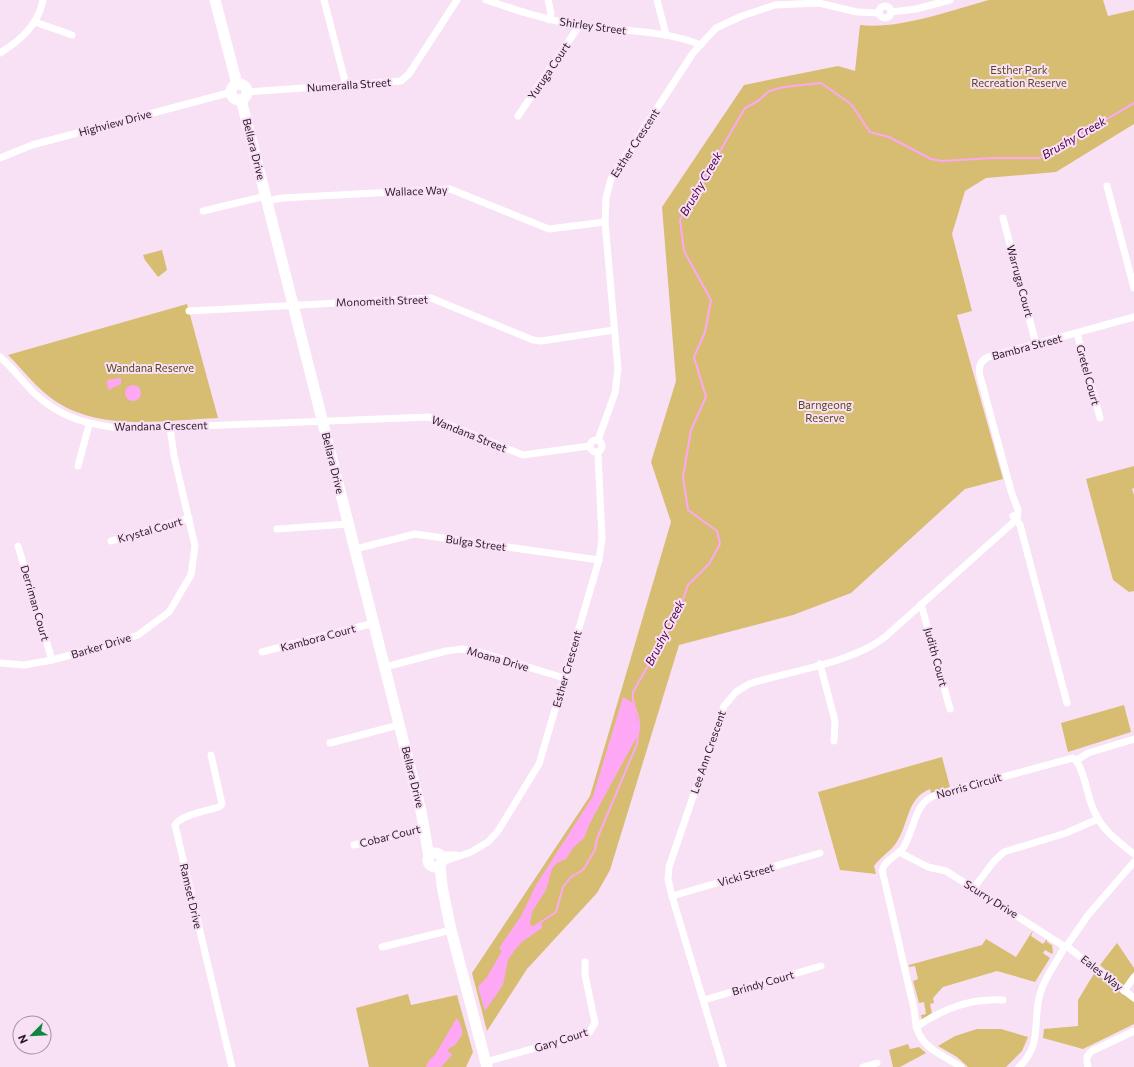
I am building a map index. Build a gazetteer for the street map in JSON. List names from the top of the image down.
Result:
{
  "streets": {
    "main road": ["Bellara Drive"],
    "street": [
      "Shirley Street",
      "Yuruga Court",
      "Numeralla Street",
      "Highview Drive",
      "Esther Crescent",
      "Wallace Way",
      "Warruga Court",
      "Monomeith Street",
      "Bambra Street",
      "Gretel Court",
      "Wandana Crescent",
      "Wandana Street",
      "Krystal Court",
      "Bulga Street",
      "Derriman Court",
      "Kambora Court",
      "Barker Drive",
      "Judith Court",
      "Moana Drive",
      "Lee Ann Crescent",
      "Norris Circuit",
      "Cobar Court",
      "Vicki Street",
      "Ramset Drive",
      "Scurry Drive",
      "Eales Way",
      "Brindy Court",
      "Gary Court"
    ]
  },
  "crossings": [
    ["Shirley Street", "Yuruga Court"],
    ["Shirley Street", "Esther Crescent"],
    ["Numeralla Street", "Bellara Drive"],
    ["Esther Crescent", "Bellara Drive"],
    ["Esther Crescent", "Wallace Way"],
    ["Esther Crescent", "Monomeith Street"],
    ["Esther Crescent", "Wandana Street"],
    ["Esther Crescent", "Bulga Street"],
    ["Esther Crescent", "Moana Drive"],
    ["Bellara Drive", "Wallace Way"],
    ["Bellara Drive", "Monomeith Street"],
    ["Bellara Drive", "Wandana Crescent"],
    ["Bellara Drive", "Wandana Street"],
    ["Bellara Drive", "Bulga Street"],
    ["Bellara Drive", "Kambora Court"],
    ["Bellara Drive", "Moana Drive"],
    ["Bellara Drive", "Cobar Court"],
    ["Bellara Drive", "Gary Court"],
    ["Warruga Court", "Bambra Street"],
    ["Bambra Street", "Gretel Court"],
    ["Bambra Street", "Lee Ann Crescent"],
    ["Wandana Crescent", "Wandana Street"],
    ["Wandana Crescent", "Barker Drive"],
    ["Krystal Court", "Barker Drive"],
    ["Derriman Court", "Barker Drive"],
    ["Judith Court", "Lee Ann Crescent"],
    ["Lee Ann Crescent", "Vicki Street"],
    ["Lee Ann Crescent", "Brindy Court"],
    ["Norris Circuit", "Scurry Drive"],
    ["Scurry Drive", "Eales Way"]
  ],
  "water": ["Brushy Creek"],
  "parks": ["Esther Park Recreation Reserve", "Wandana Reserve", "Barngeong Reserve"],
  "north": "bottom left"
}
